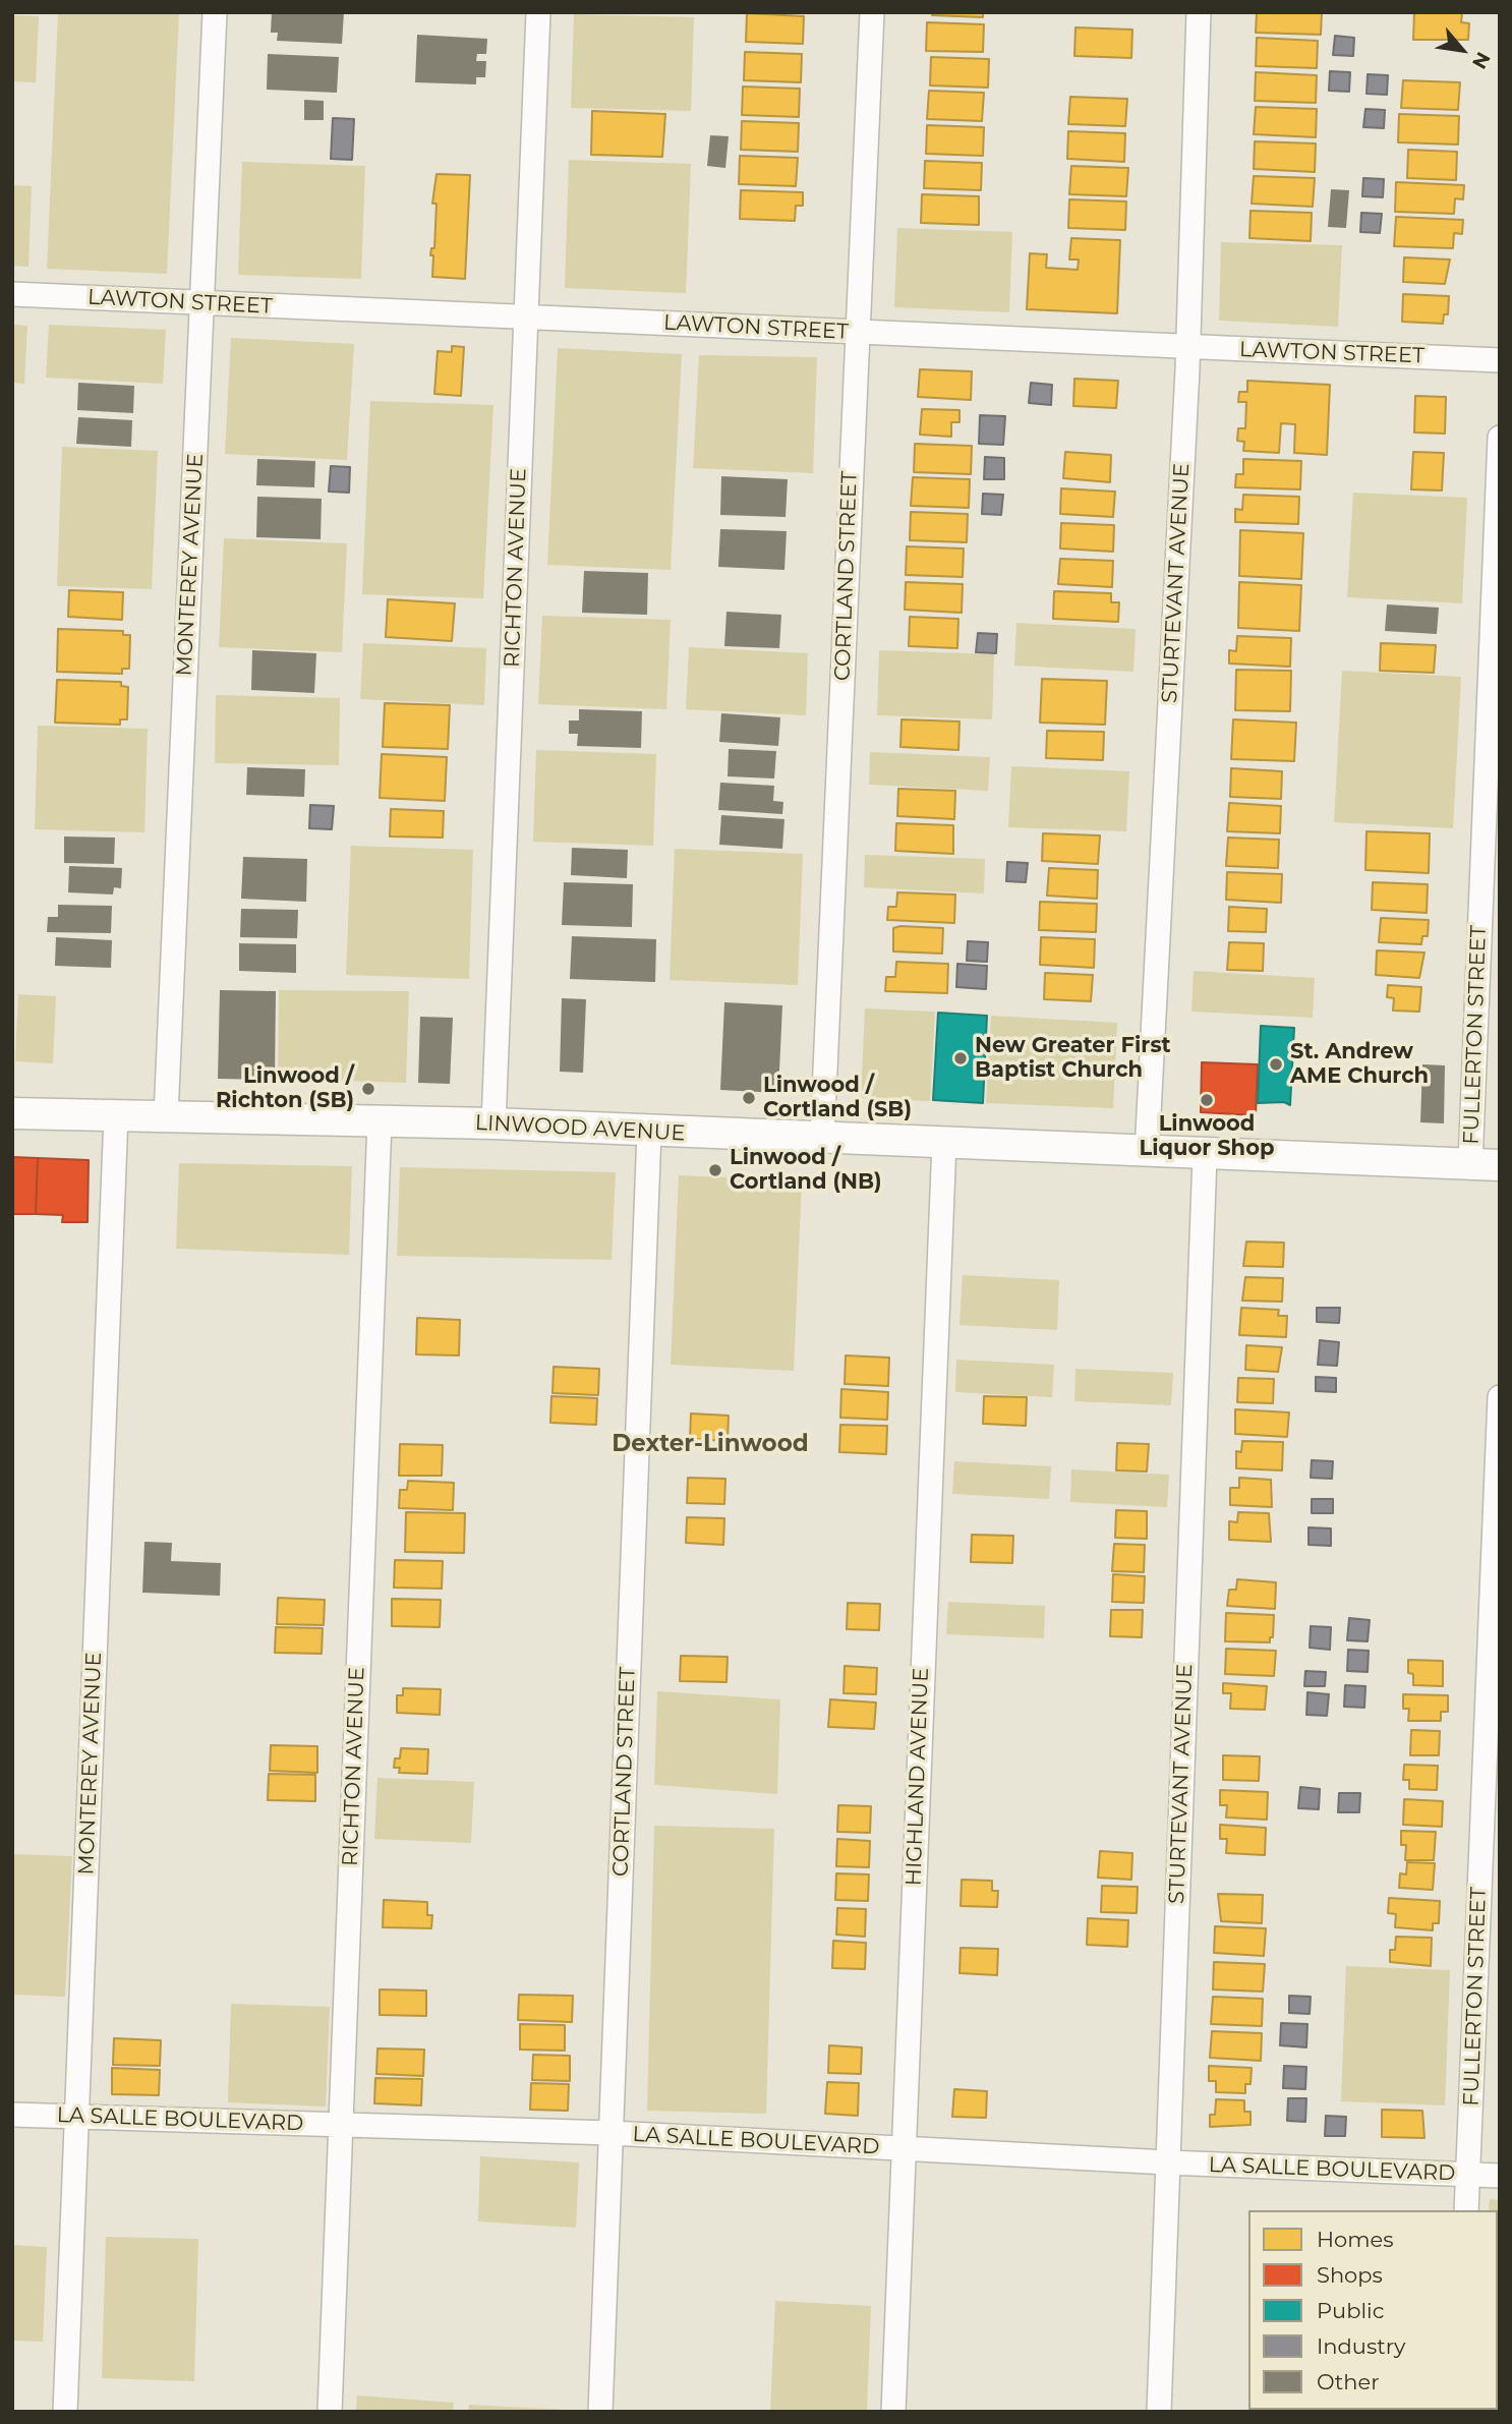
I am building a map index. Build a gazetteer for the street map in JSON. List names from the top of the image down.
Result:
{
  "streets": {
    "street": [
      "LAWTON STREET",
      "MONTEREY AVENUE",
      "RICHTON AVENUE",
      "CORTLAND STREET",
      "STURTEVANT AVENUE",
      "FULLERTON STREET",
      "LINWOOD AVENUE",
      "HIGHLAND AVENUE",
      "LA SALLE BOULEVARD"
    ]
  },
  "crossings": [
    ["LAWTON STREET", "MONTEREY AVENUE"],
    ["LAWTON STREET", "RICHTON AVENUE"],
    ["LAWTON STREET", "CORTLAND STREET"],
    ["LAWTON STREET", "STURTEVANT AVENUE"],
    ["MONTEREY AVENUE", "LINWOOD AVENUE"],
    ["MONTEREY AVENUE", "LA SALLE BOULEVARD"],
    ["RICHTON AVENUE", "LINWOOD AVENUE"],
    ["RICHTON AVENUE", "LA SALLE BOULEVARD"],
    ["CORTLAND STREET", "LINWOOD AVENUE"],
    ["CORTLAND STREET", "LA SALLE BOULEVARD"],
    ["STURTEVANT AVENUE", "LINWOOD AVENUE"],
    ["STURTEVANT AVENUE", "LA SALLE BOULEVARD"],
    ["FULLERTON STREET", "LA SALLE BOULEVARD"],
    ["LINWOOD AVENUE", "HIGHLAND AVENUE"],
    ["HIGHLAND AVENUE", "LA SALLE BOULEVARD"]
  ],
  "districts": ["Dexter-Linwood"],
  "places": [
    "New Greater First Baptist Church",
    "St. Andrew AME Church",
    "Linwood / Richton (SB)",
    "Linwood / Cortland (SB)",
    "Linwood Liquor Shop",
    "Linwood / Cortland (NB)"
  ],
  "legend": [
    "Homes",
    "Shops",
    "Public",
    "Industry",
    "Other"
  ],
  "north": "bottom right"
}
